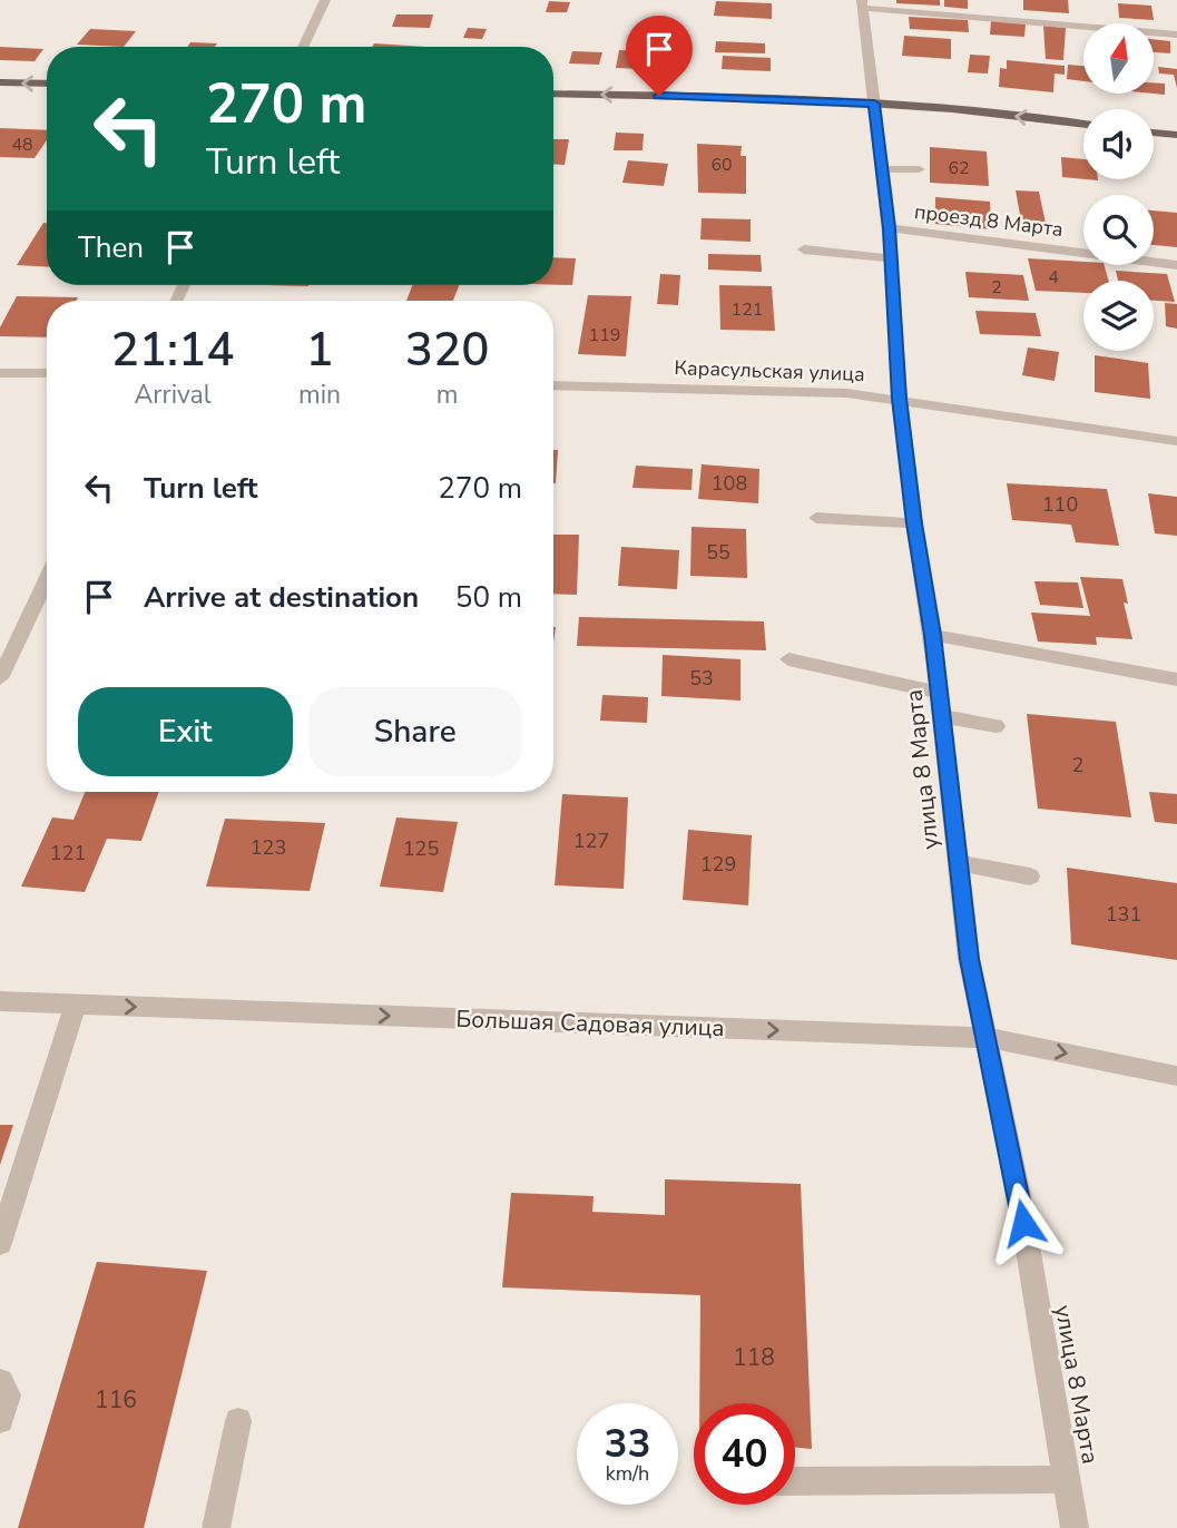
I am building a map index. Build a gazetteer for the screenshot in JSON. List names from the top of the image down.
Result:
{
  "streets": {
    "street": [
      "проезд 8 Марта",
      "Карасульская улица",
      "улица 8 Марта",
      "Большая Садовая улица"
    ]
  },
  "crossings": [
    ["проезд 8 Марта", "улица 8 Марта"],
    ["Карасульская улица", "улица 8 Марта"],
    ["улица 8 Марта", "Большая Садовая улица"]
  ],
  "one_way": ["Большая Садовая улица"],
  "house_numbers": [
    "48",
    "60",
    "62",
    "4",
    "2",
    "121",
    "119",
    "108",
    "110",
    "55",
    "53",
    "2",
    "127",
    "123",
    "125",
    "121",
    "129",
    "131",
    "118",
    "116"
  ],
  "north": "top",
  "page": {
    "turn": ["270 m", "Turn left"],
    "then": "Then",
    "eta": [
      "21:14",
      "Arrival",
      "1",
      "min",
      "320",
      "m"
    ],
    "list": [
      {
        "name": "Turn left",
        "value": "270 m"
      },
      {
        "name": "Arrive at destination",
        "value": "50 m"
      }
    ],
    "buttons": ["Exit", "Share"],
    "speed": "33 km/h",
    "limit": "40"
  }
}
